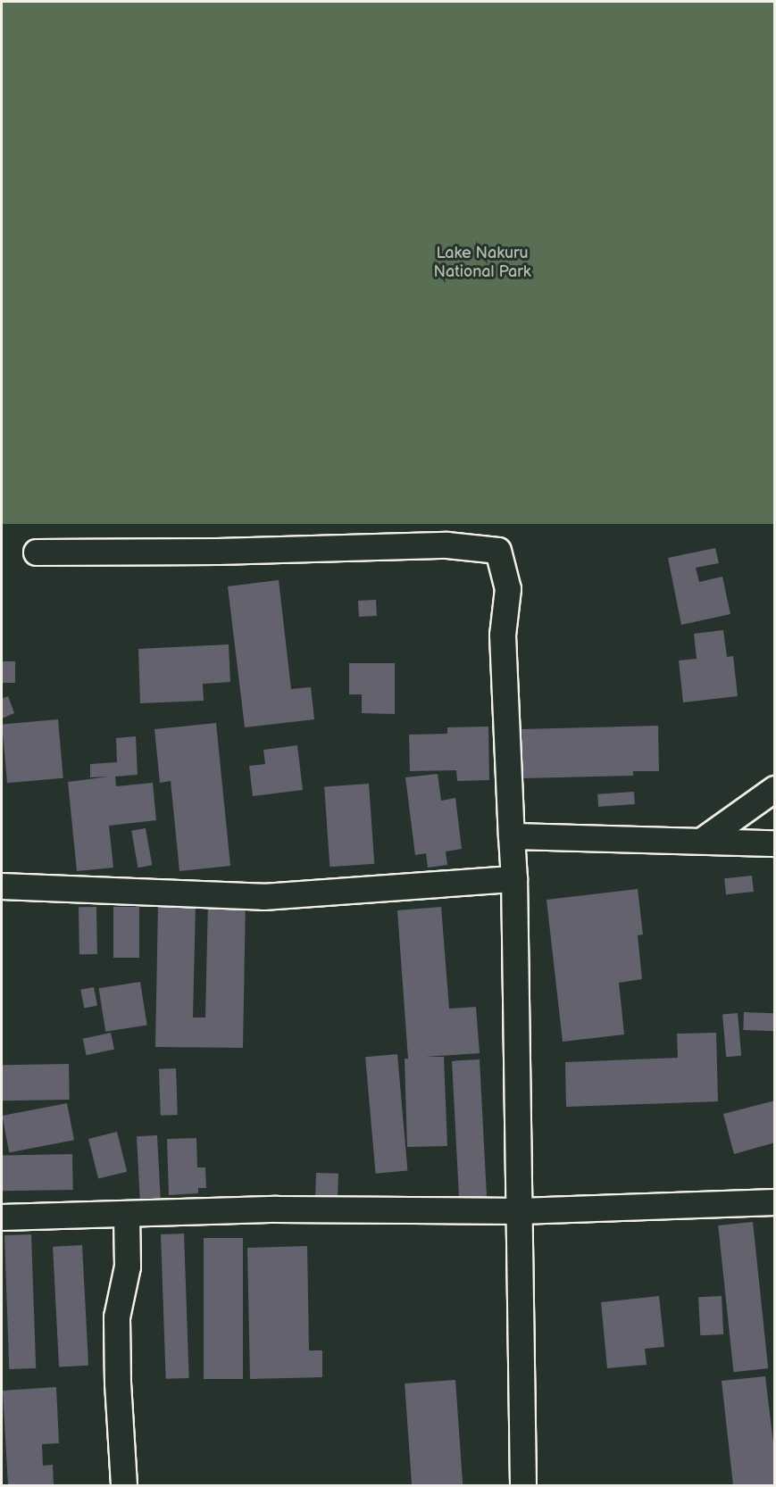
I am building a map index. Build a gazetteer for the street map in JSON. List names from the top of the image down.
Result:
{
  "parks": ["Lake Nakuru National Park"]
}
